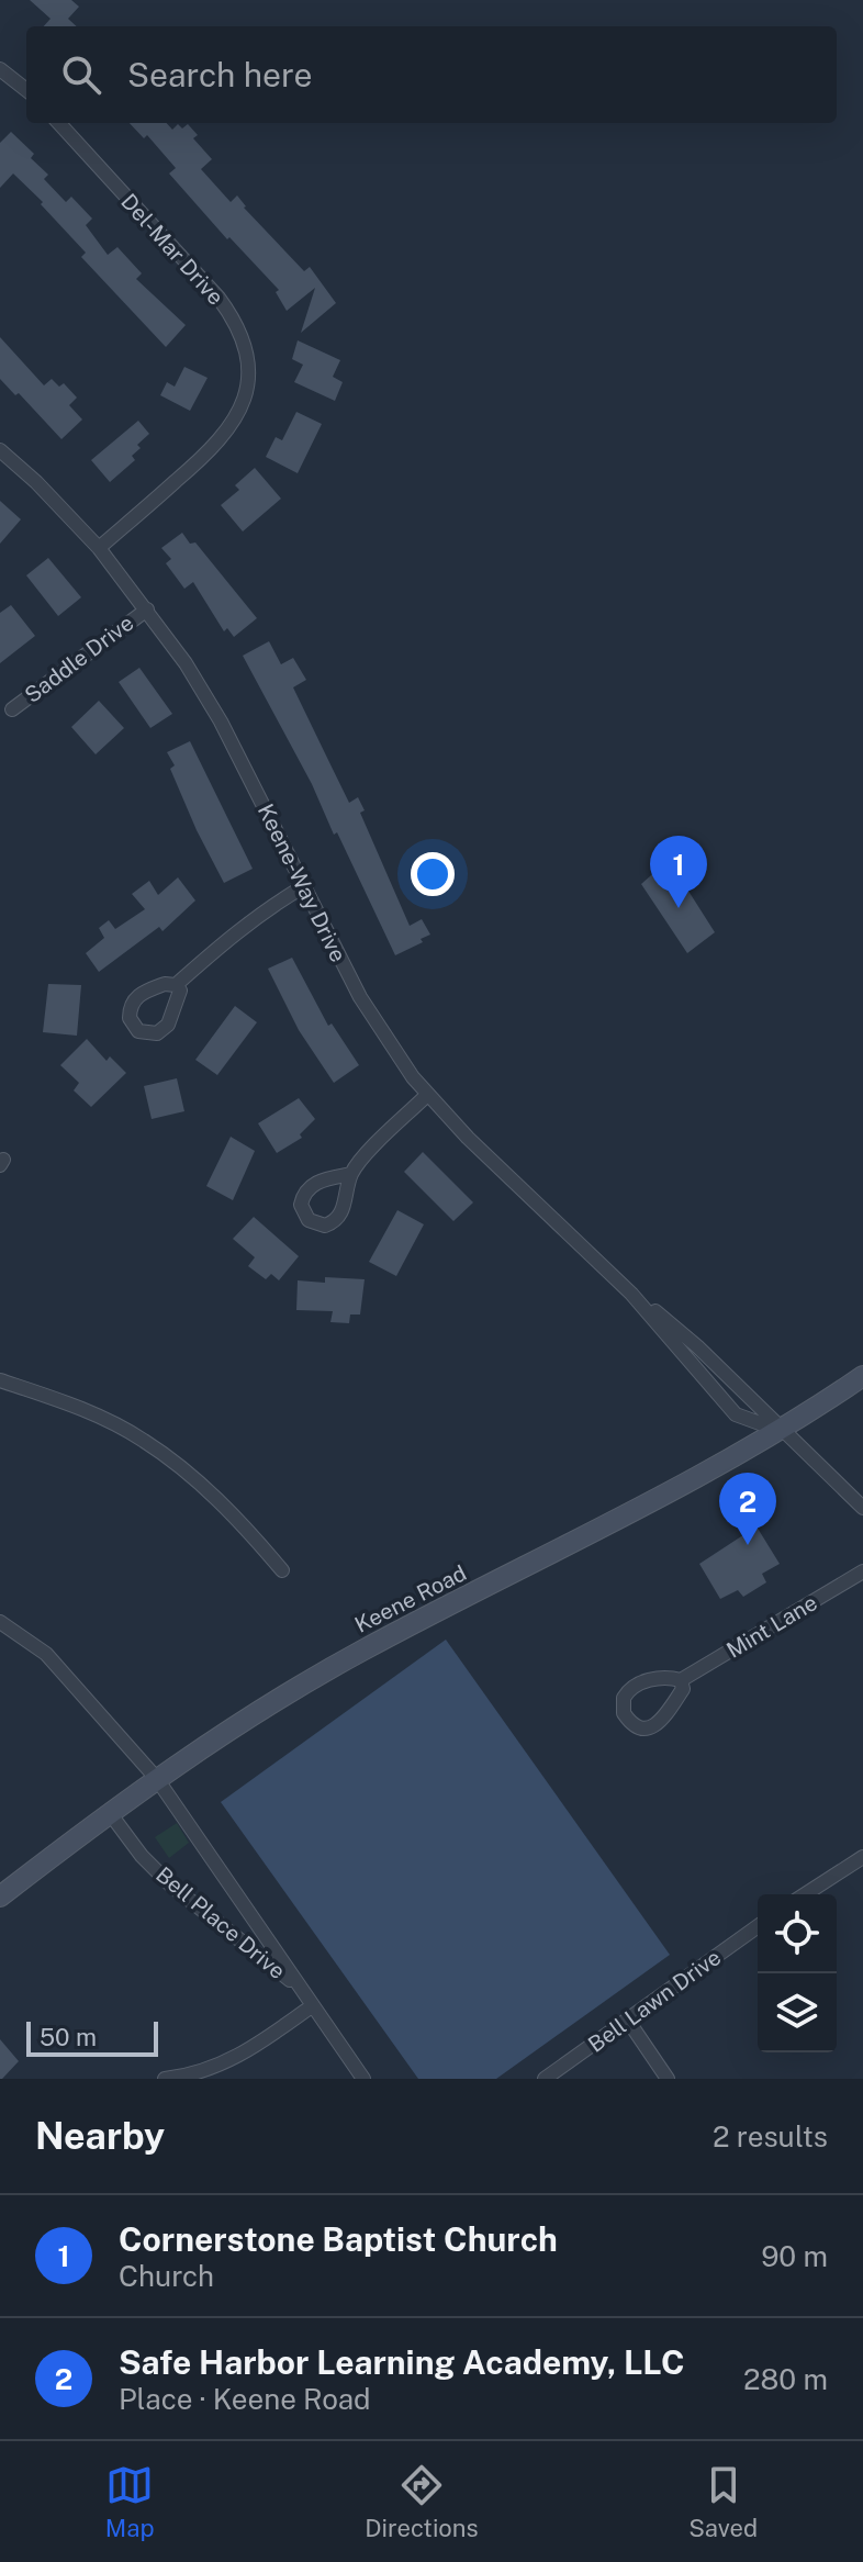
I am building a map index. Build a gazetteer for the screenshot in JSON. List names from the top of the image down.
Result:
{
  "streets": {
    "main road": ["Keene Road"],
    "street": [
      "Del-Mar Drive",
      "Saddle Drive",
      "Keene-Way Drive",
      "Mint Lane",
      "Bell Place Drive",
      "Bell Lawn Drive"
    ]
  },
  "crossings": [
    ["Del-Mar Drive", "Keene-Way Drive"],
    ["Saddle Drive", "Keene-Way Drive"],
    ["Keene-Way Drive", "Keene Road"],
    ["Keene Road", "Bell Place Drive"]
  ],
  "scale_bar": "50 m",
  "page": {
    "search": "Search here",
    "pins": ["1", "2"],
    "scale": "50 m",
    "heading": ["Nearby", "2 results"],
    "list": [
      {
        "mark": "1",
        "name": "Cornerstone Baptist Church",
        "note": "Church",
        "value": "90 m"
      },
      {
        "mark": "2",
        "name": "Safe Harbor Learning Academy, LLC",
        "note": "Place · Keene Road",
        "value": "280 m"
      }
    ],
    "nav": ["Map", "Directions", "Saved"]
  }
}
